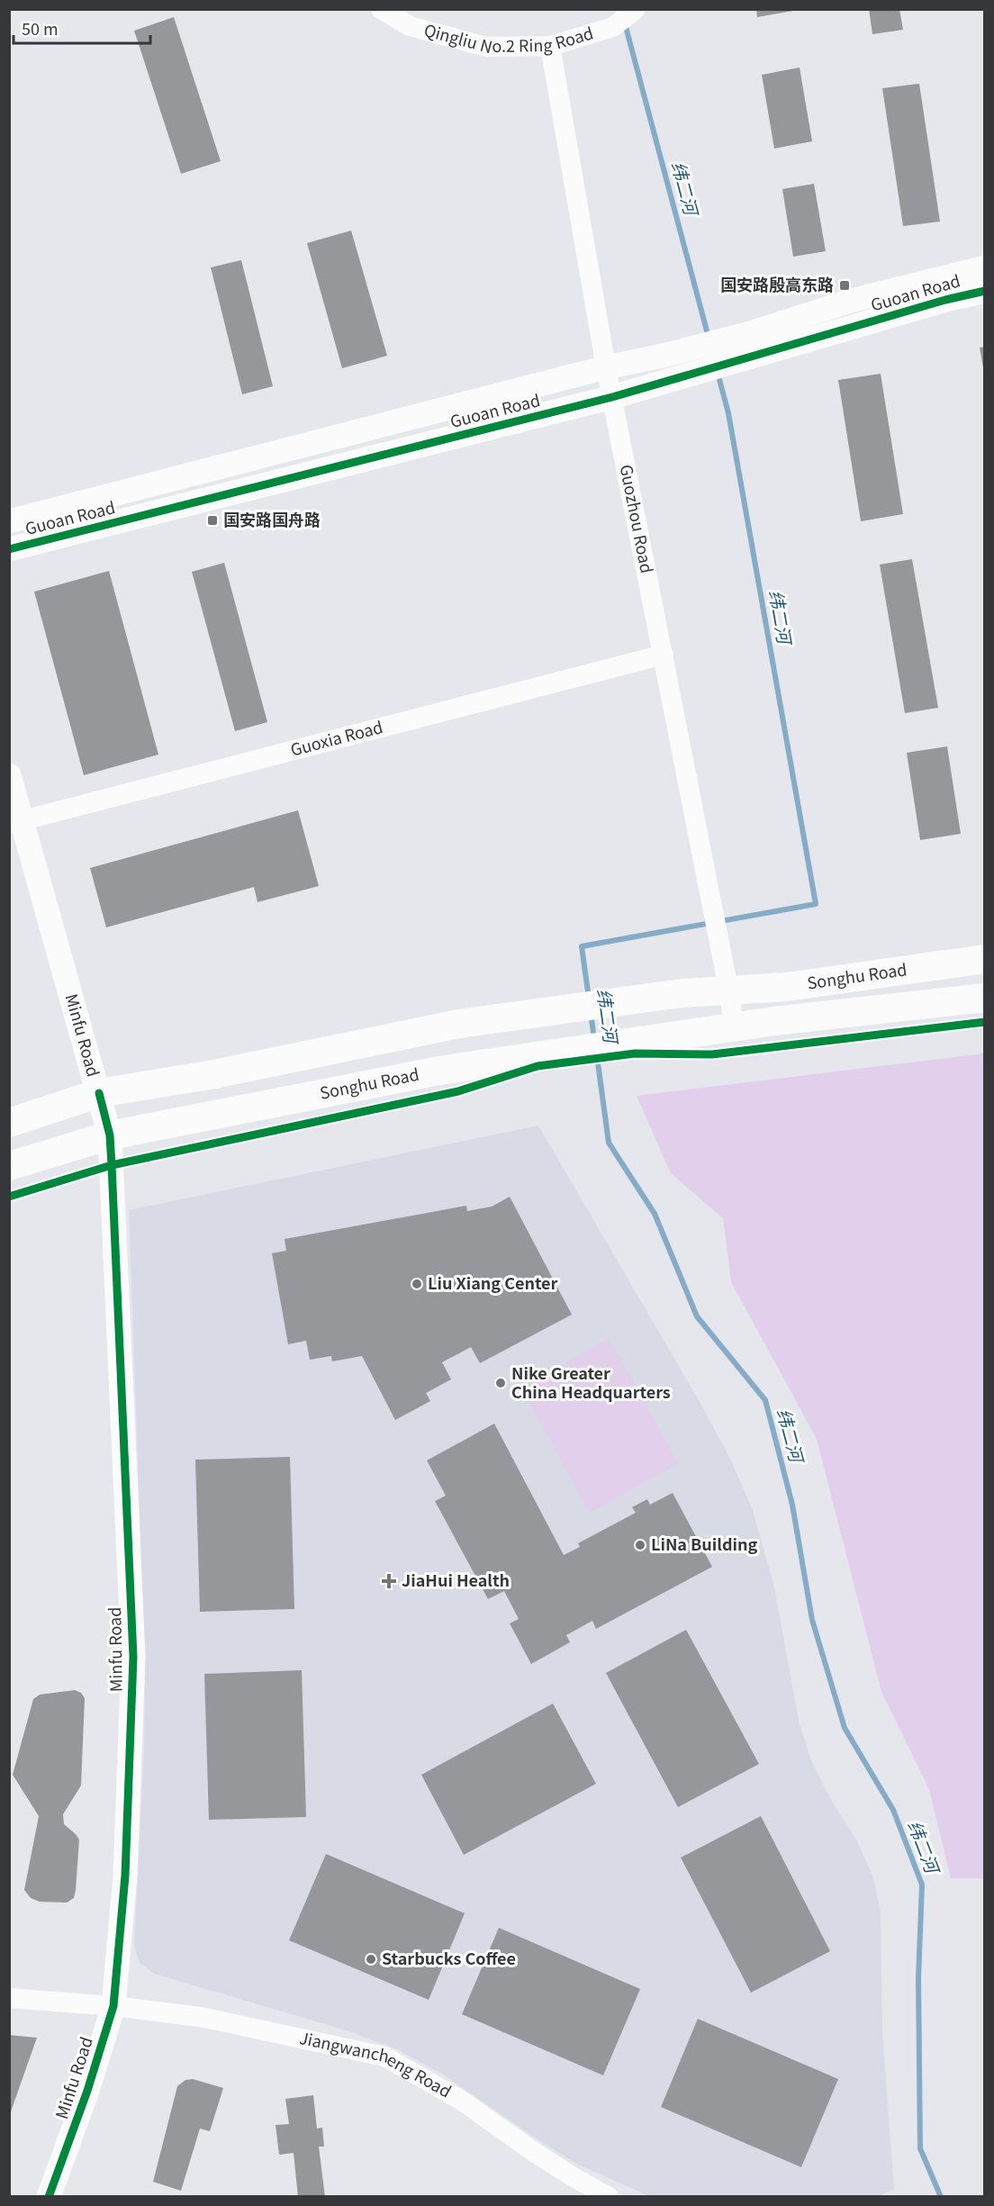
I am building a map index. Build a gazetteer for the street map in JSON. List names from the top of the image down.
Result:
{
  "streets": {
    "main road": ["Songhu Road"],
    "street": [
      "Qingliu No.2 Ring Road",
      "Guoan Road",
      "Guozhou Road",
      "Guoxia Road",
      "Minfu Road",
      "Jiangwancheng Road"
    ]
  },
  "crossings": [
    ["Qingliu No.2 Ring Road", "Guozhou Road"],
    ["Guoan Road", "Guozhou Road"],
    ["Guozhou Road", "Guoxia Road"],
    ["Guozhou Road", "Songhu Road"],
    ["Guoxia Road", "Minfu Road"],
    ["Songhu Road", "Minfu Road"],
    ["Minfu Road", "Jiangwancheng Road"]
  ],
  "water": ["纬二河"],
  "places": {
    "transit": ["国安路殷高东路", "国安路国舟路"],
    "other": [
      "Liu Xiang Center",
      "Nike Greater China Headquarters",
      "LiNa Building",
      "Starbucks Coffee"
    ],
    "health": ["JiaHui Health"]
  },
  "scale_bar": "50 m"
}
